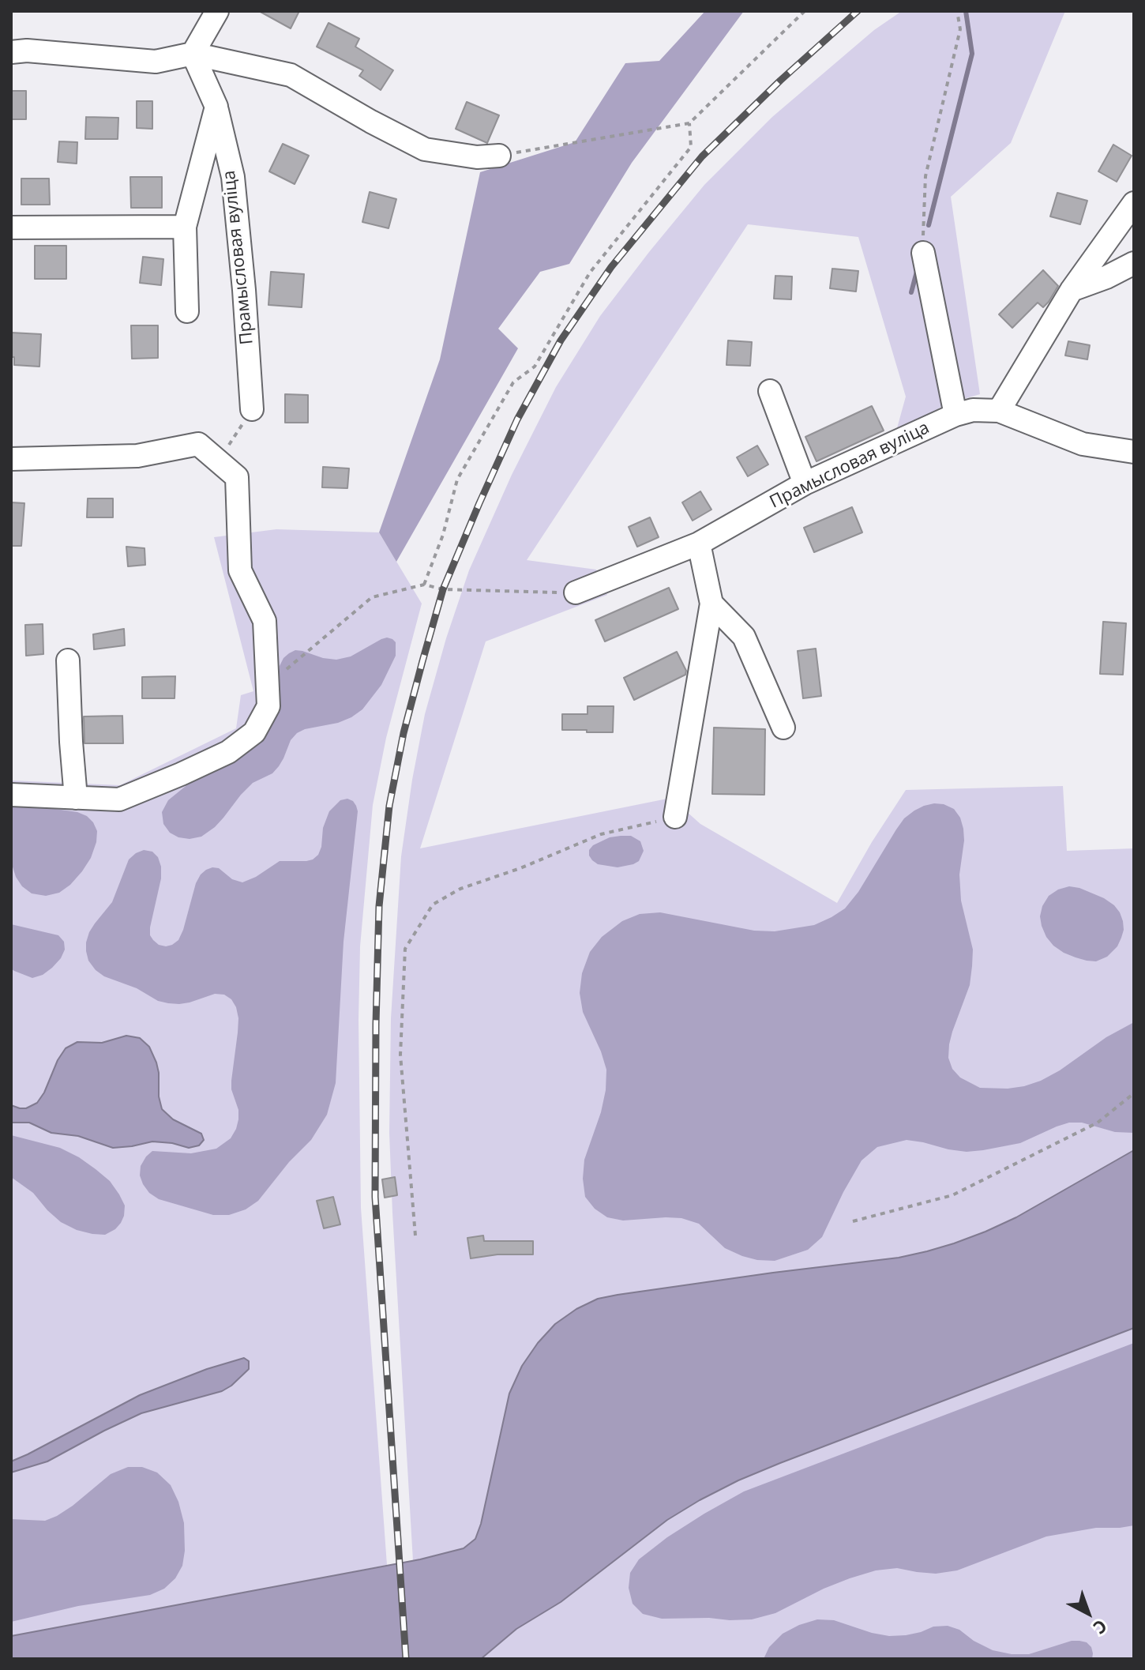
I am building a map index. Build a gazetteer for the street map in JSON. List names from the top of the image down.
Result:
{
  "streets": {
    "street": ["Прамысловая вуліца"]
  },
  "north": "bottom right"
}
